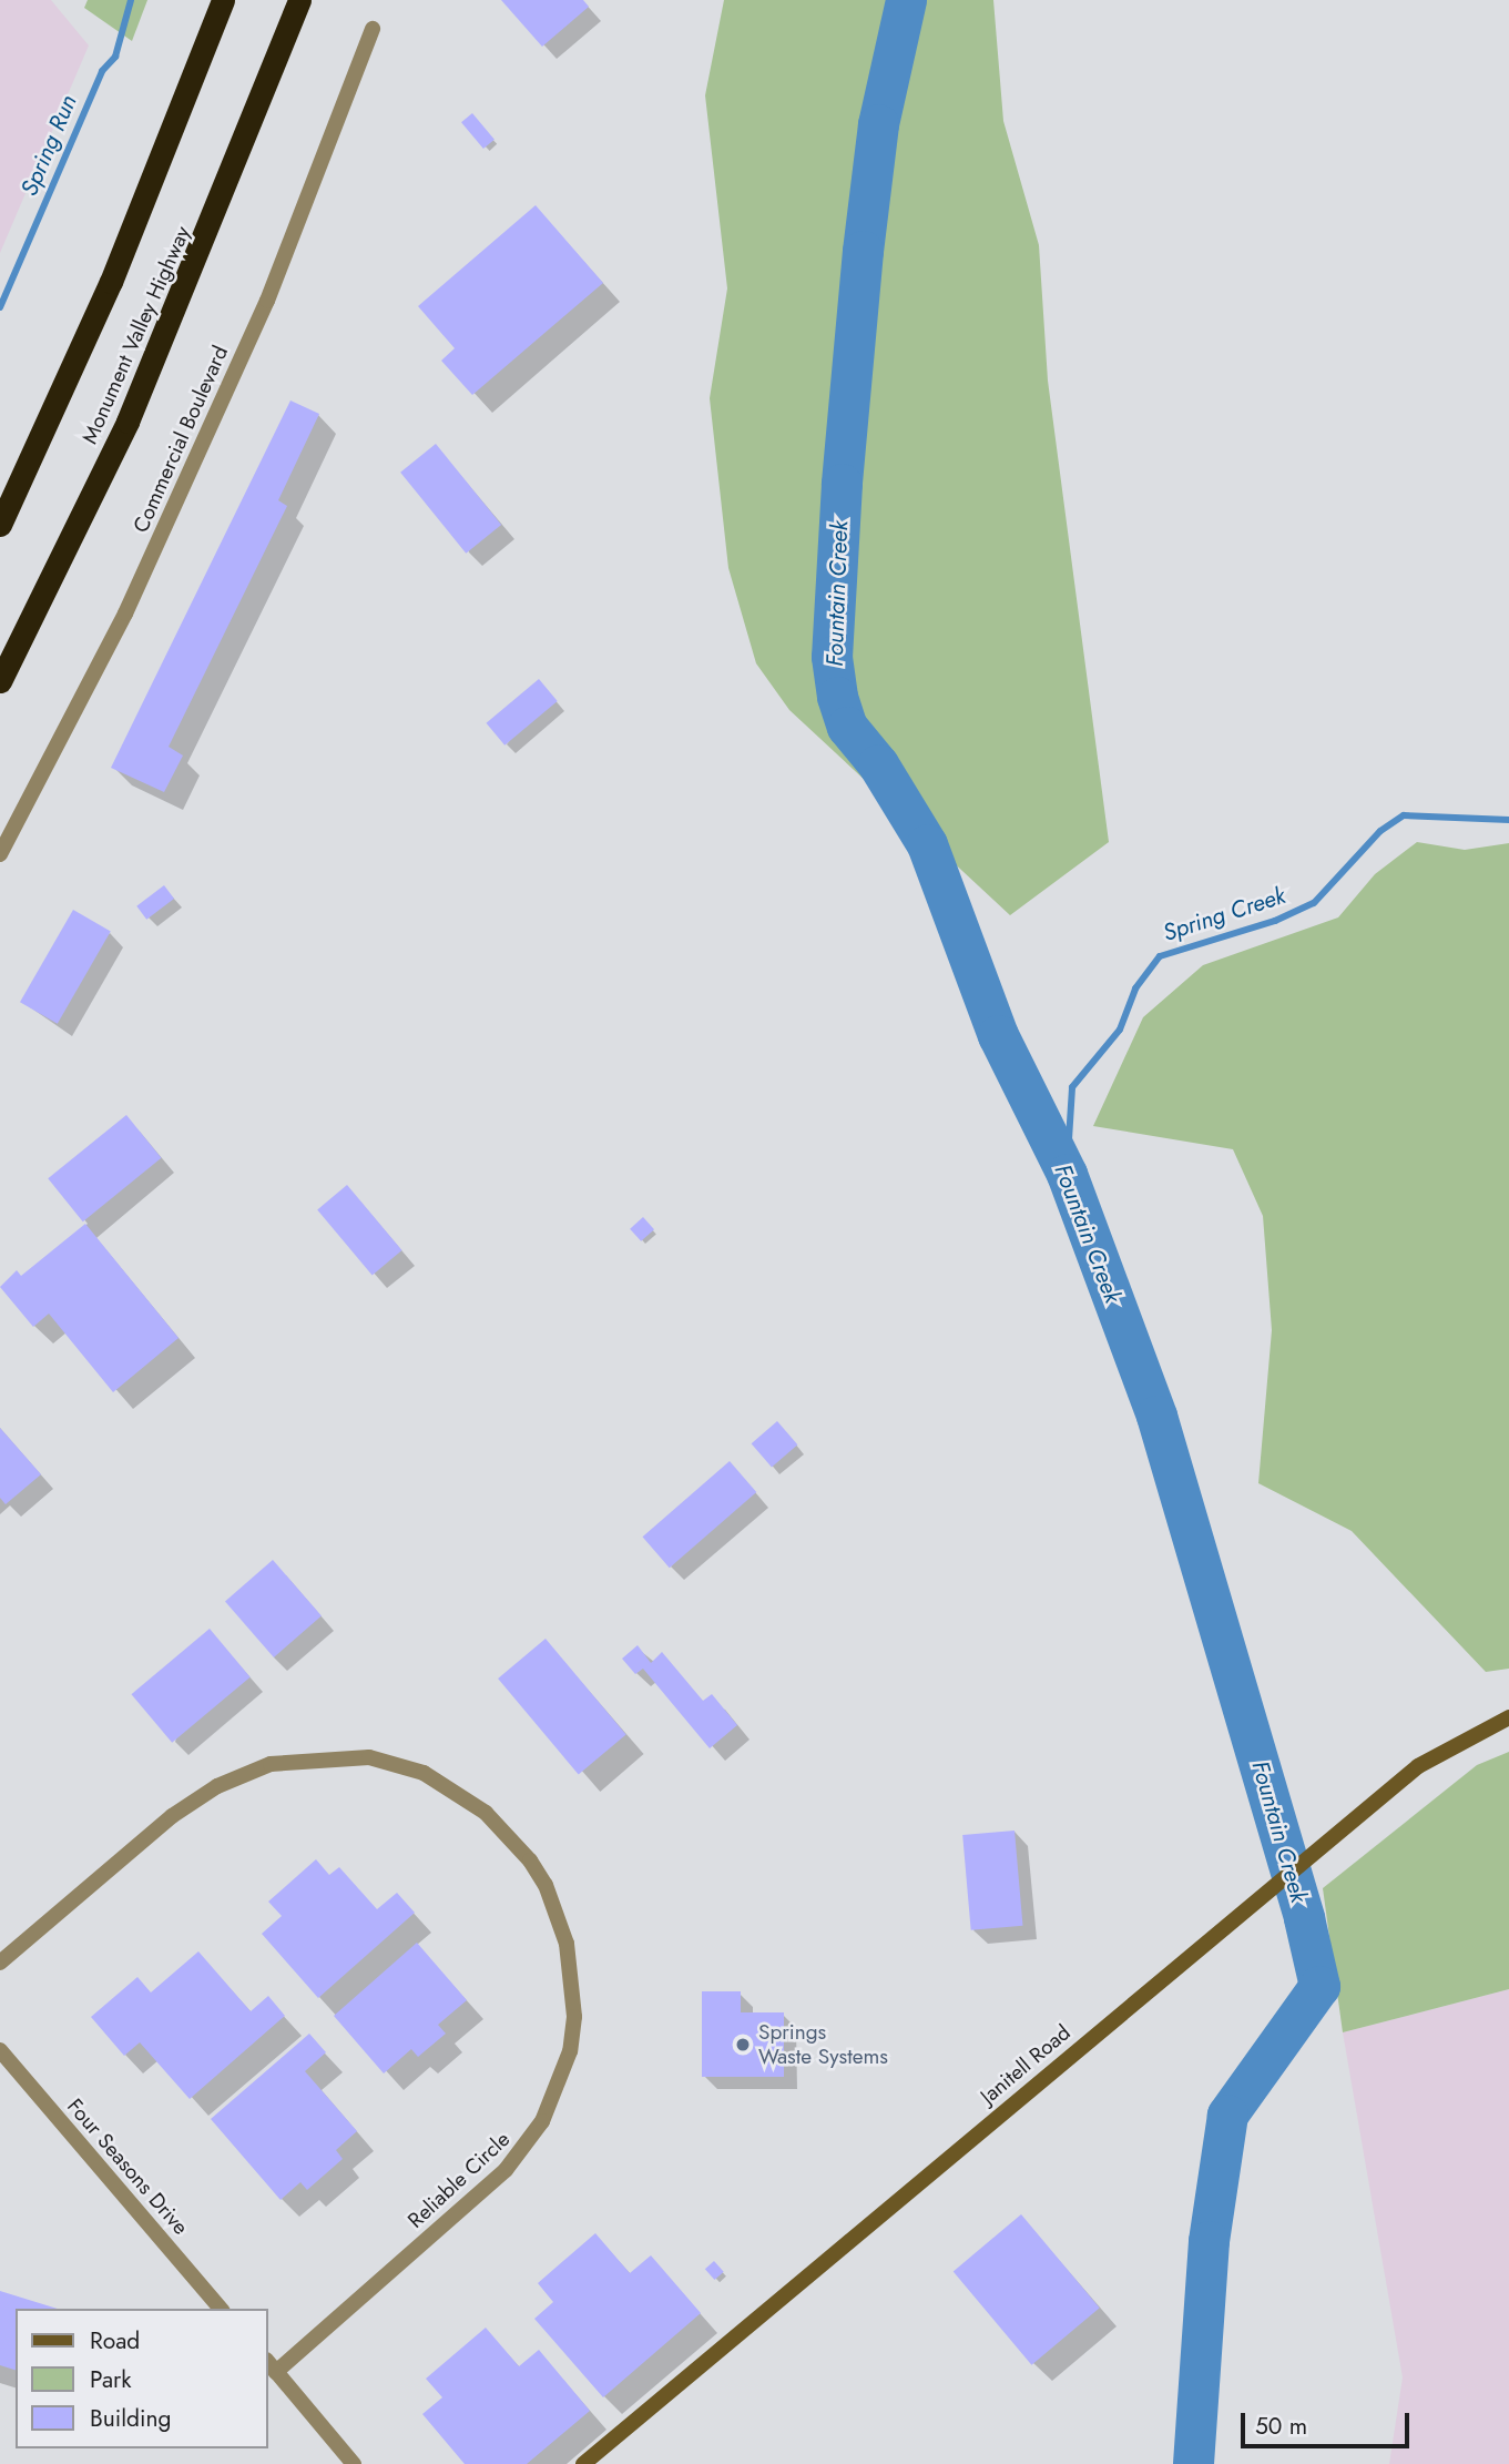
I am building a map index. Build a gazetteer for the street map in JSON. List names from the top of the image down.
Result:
{
  "streets": {
    "highway": ["Monument Valley Highway"],
    "street": [
      "Commercial Boulevard",
      "Janitell Road",
      "Four Seasons Drive",
      "Reliable Circle"
    ]
  },
  "water": ["Spring Run", "Fountain Creek", "Spring Creek"],
  "places": ["Springs Waste Systems"],
  "legend": ["Road", "Park", "Building"],
  "scale_bar": "50 m"
}
